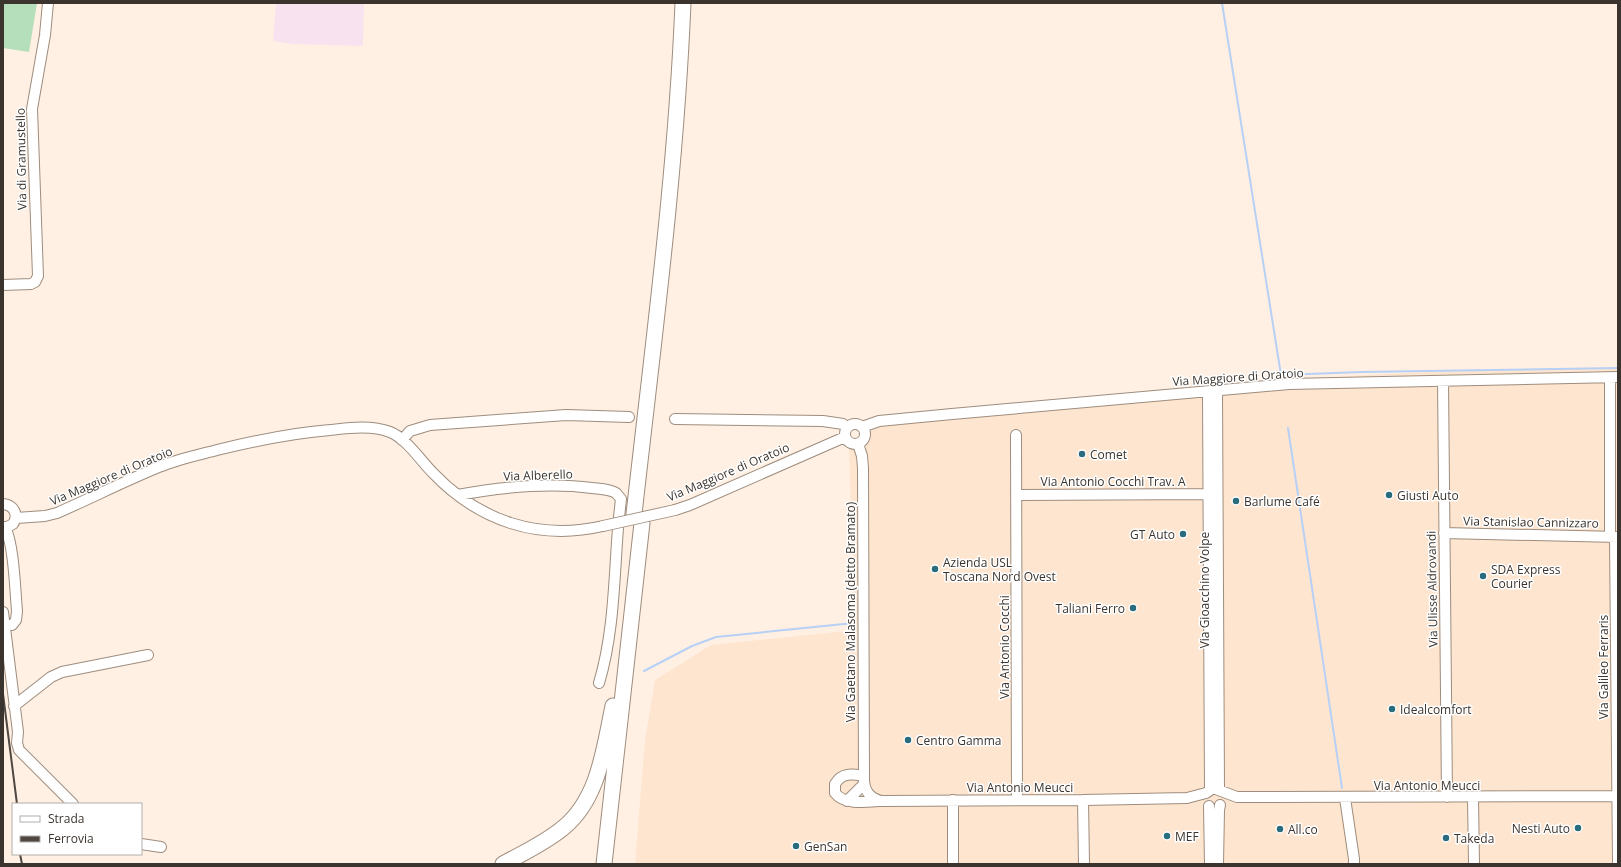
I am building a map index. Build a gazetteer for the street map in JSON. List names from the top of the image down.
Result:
{
  "streets": {
    "street": [
      "Via di Gramustello",
      "Via Maggiore di Oratoio",
      "Via Alberello",
      "Via Antonio Cocchi Trav. A",
      "Via Stanislao Cannizzaro",
      "Via Ulisse Aldrovandi",
      "Via Gioacchino Volpe",
      "Via Gaetano Malasoma (detto Bramato)",
      "Via Antonio Cocchi",
      "Via Galileo Ferraris",
      "Via Antonio Meucci"
    ]
  },
  "crossings": [
    ["Via Maggiore di Oratoio", "Via Alberello"],
    ["Via Maggiore di Oratoio", "Via Ulisse Aldrovandi"],
    ["Via Maggiore di Oratoio", "Via Gioacchino Volpe"],
    ["Via Maggiore di Oratoio", "Via Gaetano Malasoma (detto Bramato)"],
    ["Via Maggiore di Oratoio", "Via Galileo Ferraris"],
    ["Via Antonio Cocchi Trav. A", "Via Gioacchino Volpe"],
    ["Via Antonio Cocchi Trav. A", "Via Antonio Cocchi"],
    ["Via Stanislao Cannizzaro", "Via Ulisse Aldrovandi"],
    ["Via Stanislao Cannizzaro", "Via Galileo Ferraris"],
    ["Via Ulisse Aldrovandi", "Via Antonio Meucci"],
    ["Via Gioacchino Volpe", "Via Antonio Meucci"],
    ["Via Antonio Cocchi", "Via Antonio Meucci"],
    ["Via Galileo Ferraris", "Via Antonio Meucci"]
  ],
  "places": [
    "Comet",
    "Giusti Auto",
    "Barlume Café",
    "GT Auto",
    "Azienda USL Toscana Nord Ovest",
    "SDA Express Courier",
    "Taliani Ferro",
    "Idealcomfort",
    "Centro Gamma",
    "Nesti Auto",
    "All.co",
    "MEF",
    "Takeda",
    "GenSan"
  ],
  "legend": ["Strada", "Ferrovia"]
}
